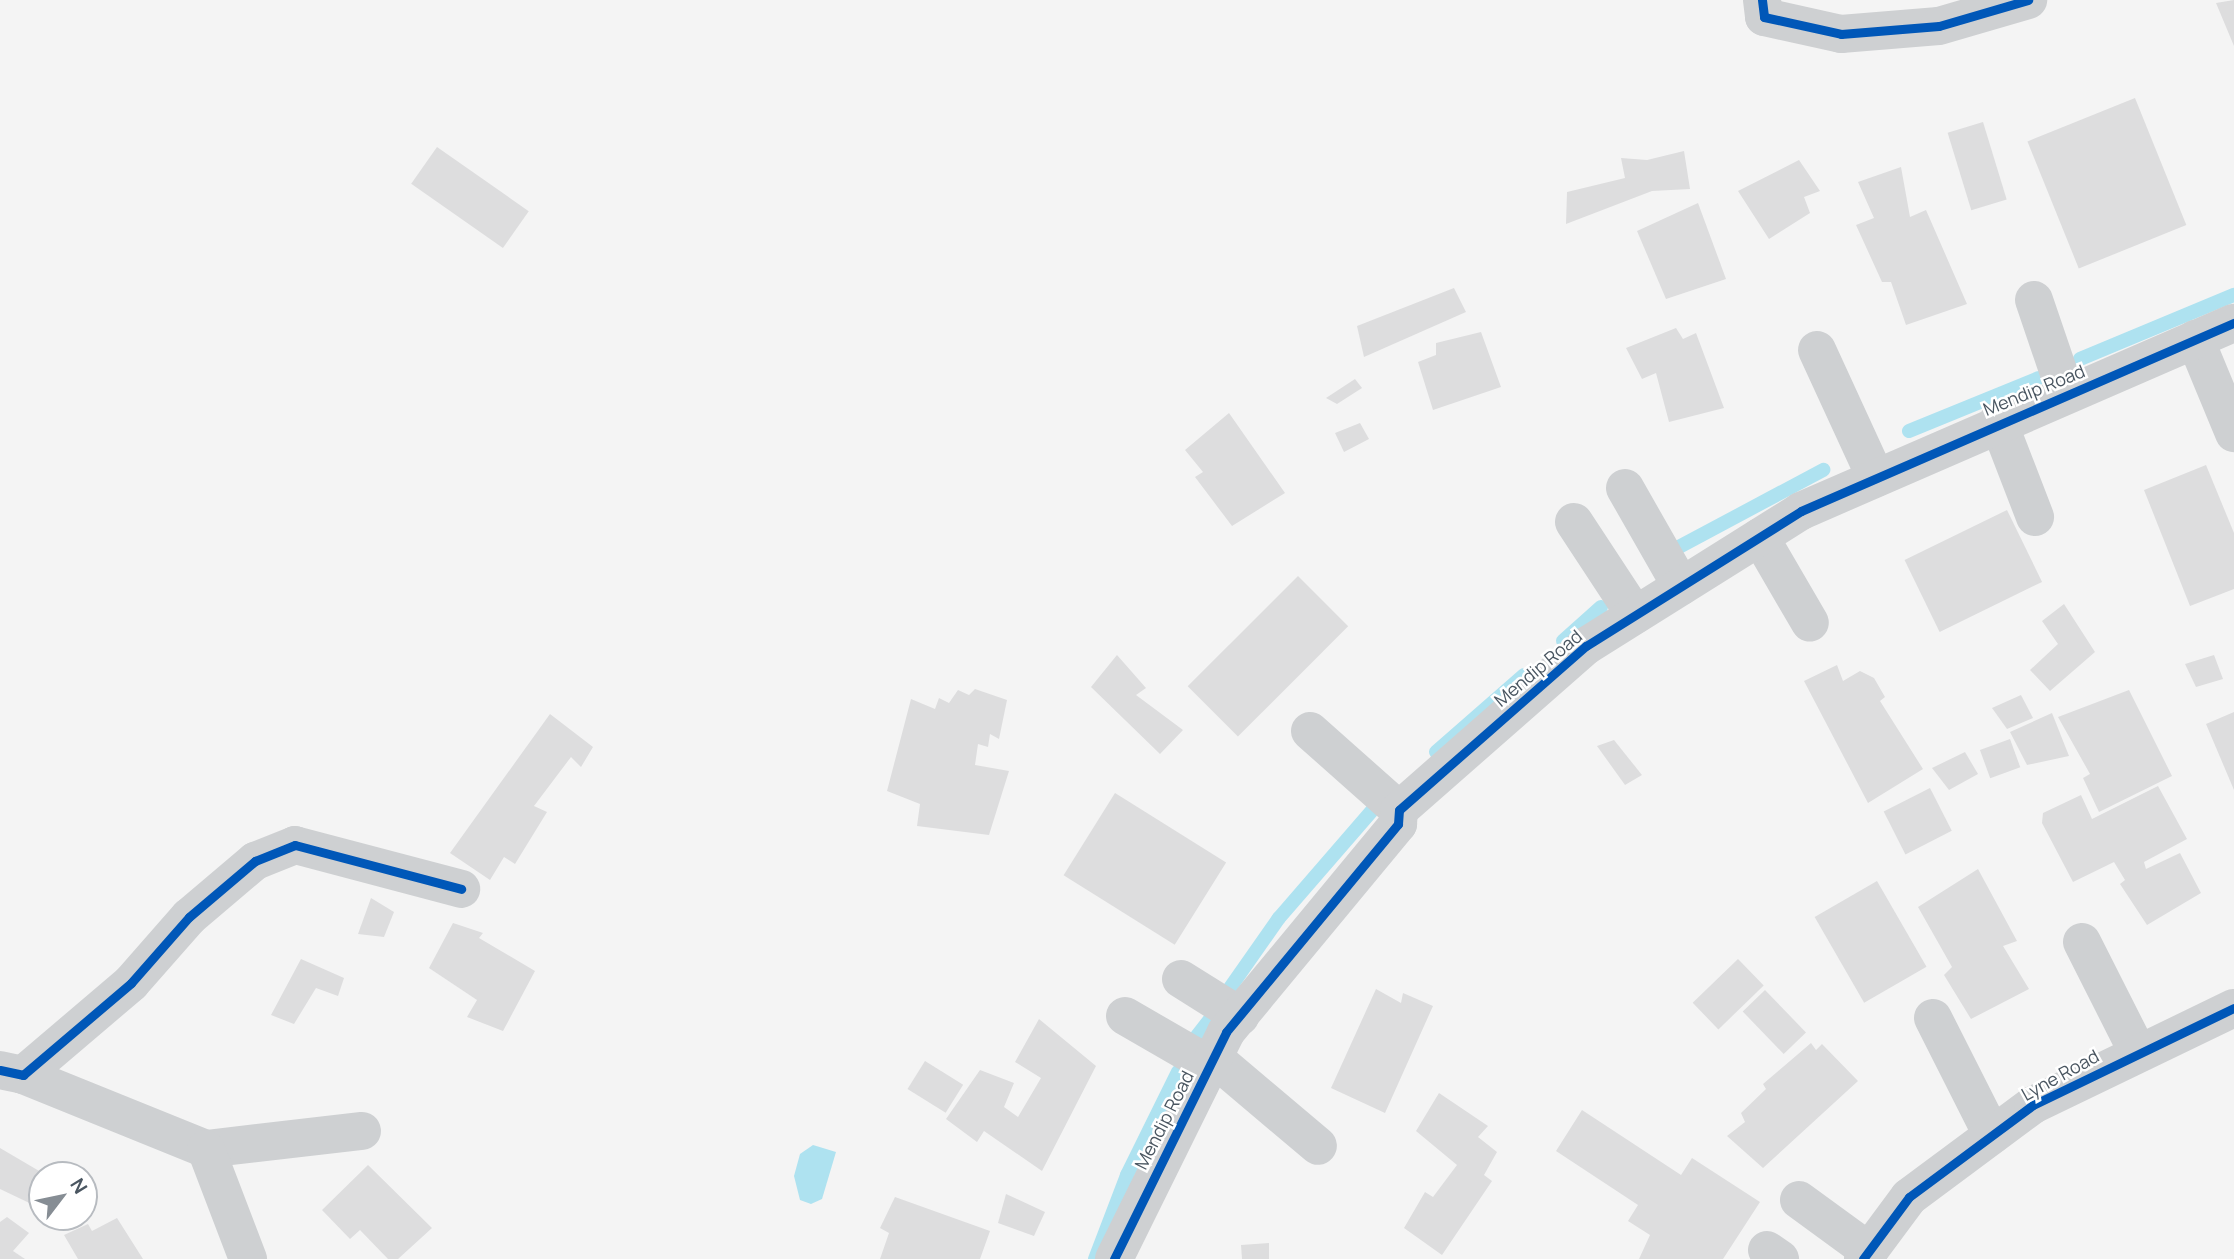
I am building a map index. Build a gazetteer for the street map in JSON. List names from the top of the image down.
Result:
{
  "streets": {
    "street": ["Mendip Road", "Lyne Road"]
  },
  "north": "top right"
}
